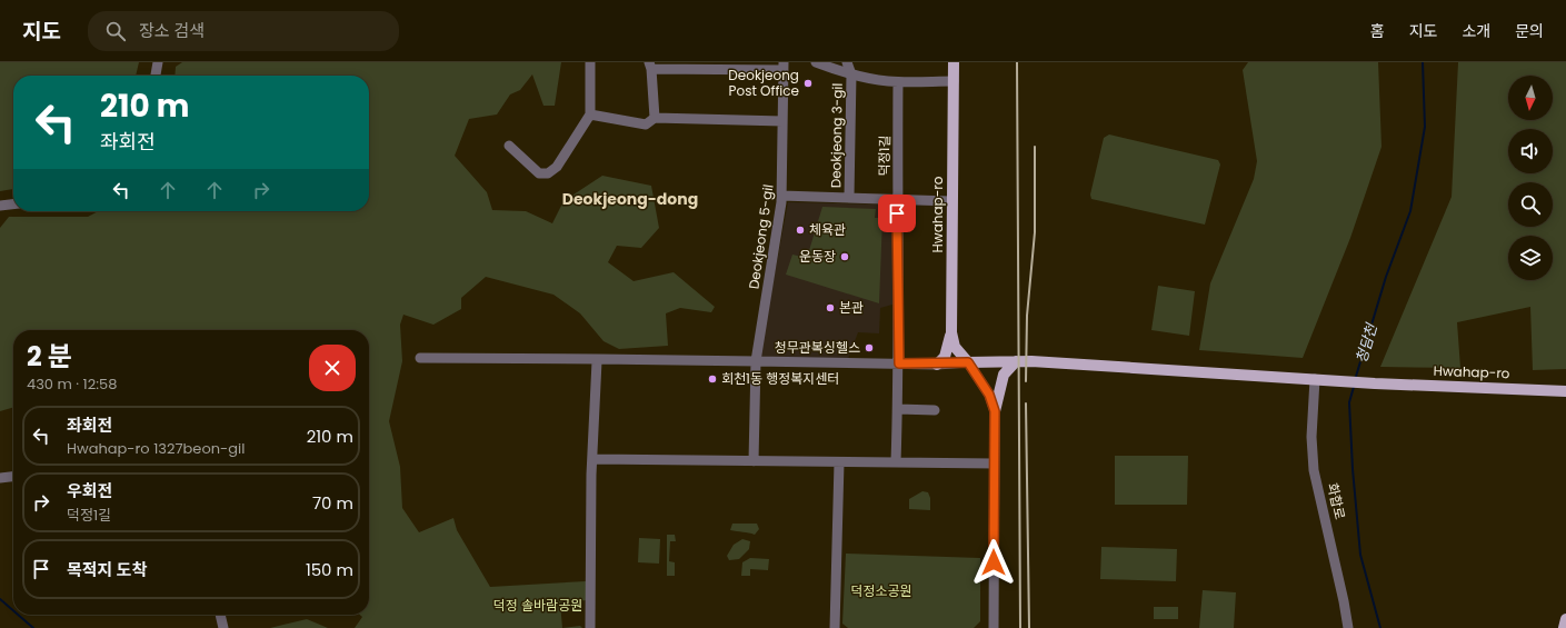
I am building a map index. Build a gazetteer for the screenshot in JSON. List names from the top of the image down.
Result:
{
  "streets": {
    "main road": ["Hwahap-ro"],
    "street": [
      "Deokjeong 3-gil",
      "덕정1길",
      "Deokjeong 5-gil",
      "화합로"
    ]
  },
  "crossings": [
    ["Hwahap-ro", "화합로"]
  ],
  "districts": ["Deokjeong-dong"],
  "water": ["청담천"],
  "parks": ["덕정소공원", "덕정 솔바람공원"],
  "places": [
    "Deokjeong Post Office",
    "체육관",
    "운동장",
    "본관",
    "청무관복싱헬스",
    "회천1동 행정복지센터"
  ],
  "north": "bottom",
  "page": {
    "header": "지도",
    "search": "장소 검색",
    "nav": [
      "홈",
      "지도",
      "소개",
      "문의"
    ],
    "turn": ["210 m", "좌회전"],
    "heading": ["2 분", "430 m · 12:58"],
    "list": [
      {
        "name": "좌회전",
        "note": "Hwahap-ro 1327beon-gil",
        "value": "210 m"
      },
      {
        "name": "우회전",
        "note": "덕정1길",
        "value": "70 m"
      },
      {
        "name": "목적지 도착",
        "value": "150 m"
      }
    ]
  }
}
